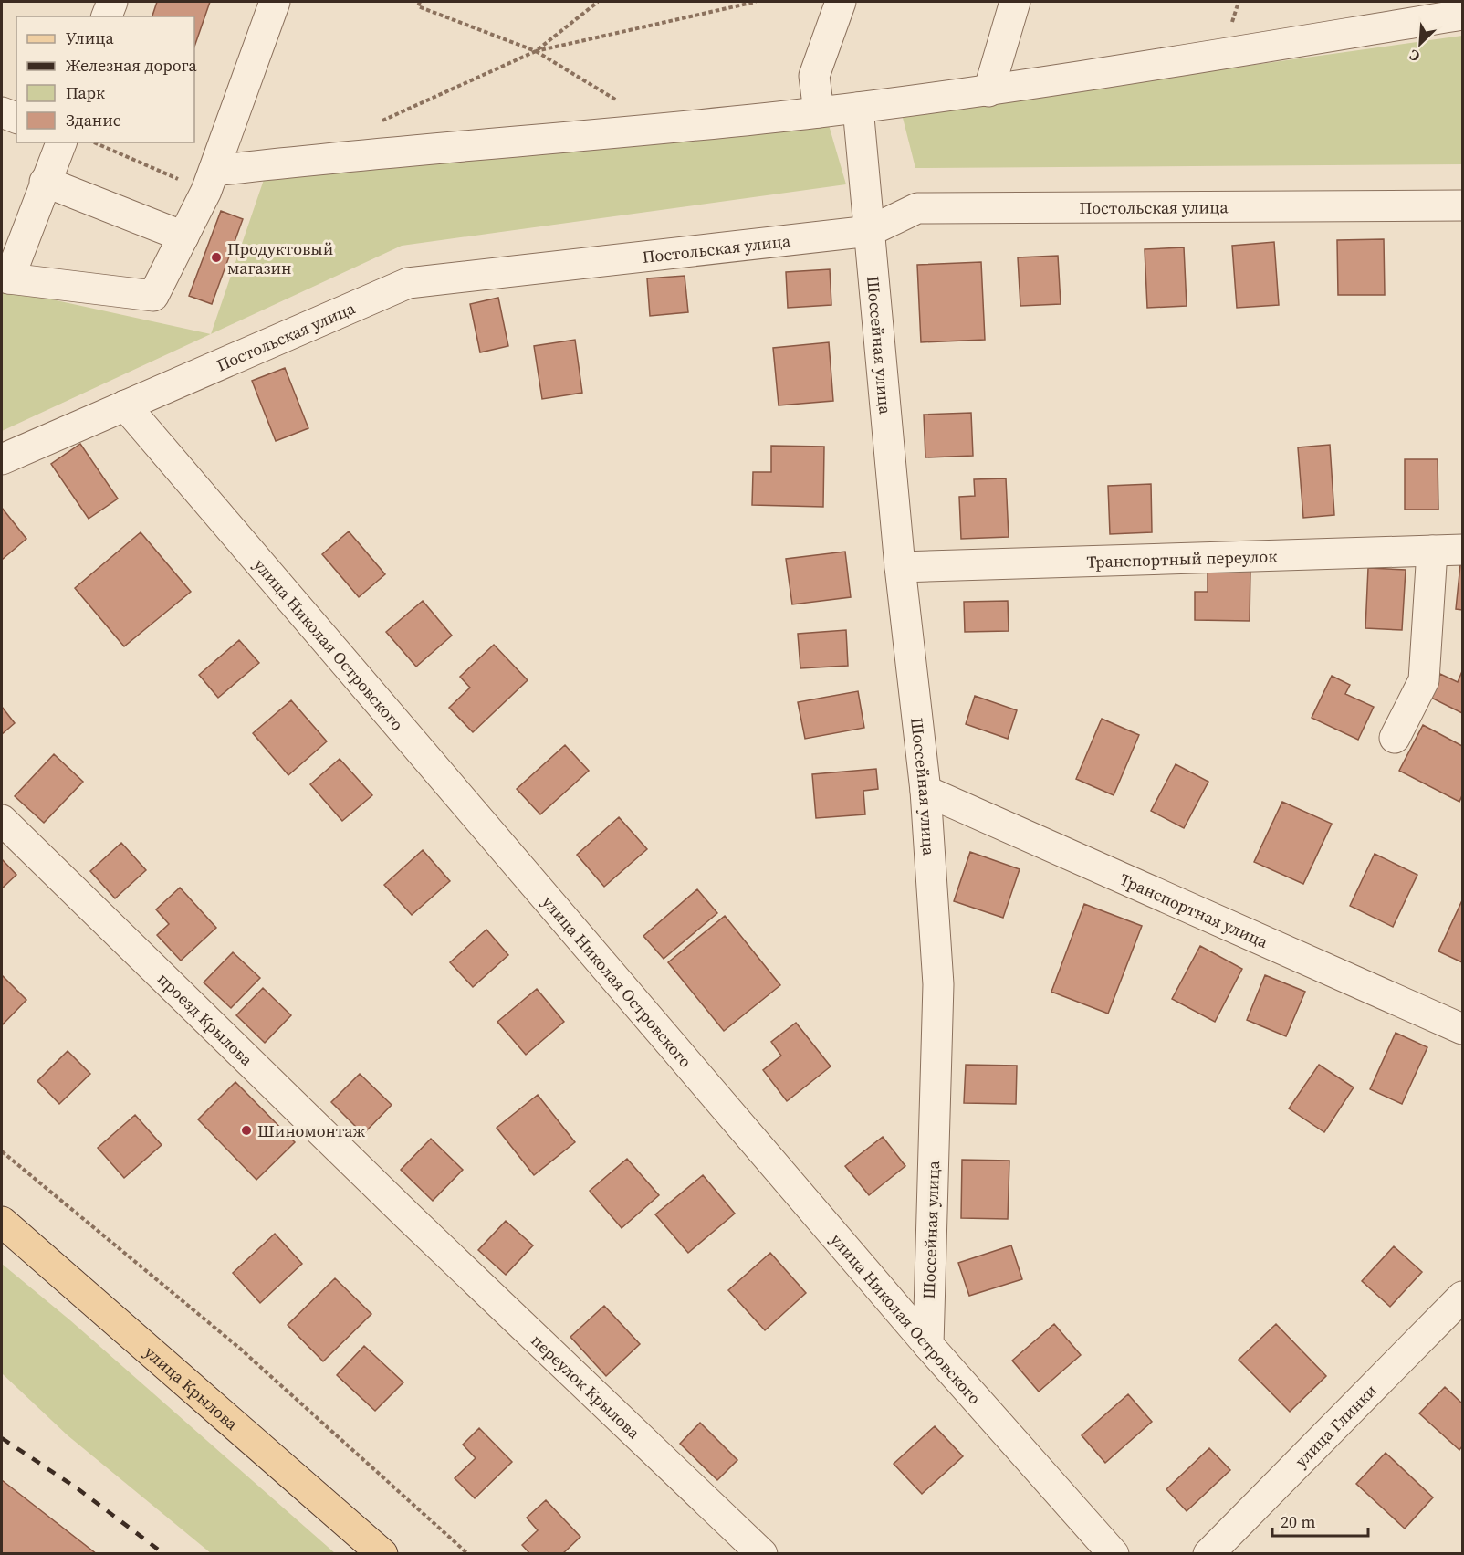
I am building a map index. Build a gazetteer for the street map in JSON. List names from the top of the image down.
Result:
{
  "streets": {
    "main road": ["улица Крылова"],
    "street": [
      "Постольская улица",
      "Шоссейная улица",
      "Транспортный переулок",
      "улица Николая Островского",
      "Транспортная улица",
      "проезд Крылова",
      "переулок Крылова",
      "улица Глинки"
    ]
  },
  "crossings": [
    ["Постольская улица", "Шоссейная улица"],
    ["Постольская улица", "улица Николая Островского"],
    ["Шоссейная улица", "Транспортный переулок"],
    ["Шоссейная улица", "улица Николая Островского"],
    ["Шоссейная улица", "Транспортная улица"],
    ["проезд Крылова", "переулок Крылова"]
  ],
  "places": ["Продуктовый магазин", "Шиномонтаж"],
  "legend": [
    "Улица",
    "Железная дорога",
    "Парк",
    "Здание"
  ],
  "scale_bar": "20 m",
  "north": "bottom left"
}
